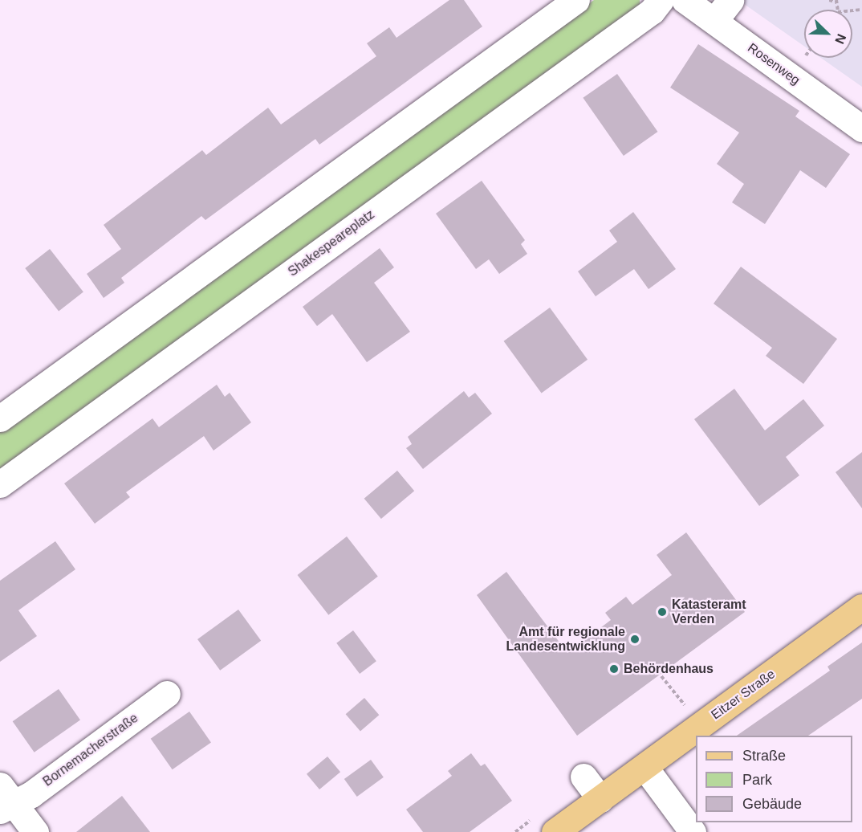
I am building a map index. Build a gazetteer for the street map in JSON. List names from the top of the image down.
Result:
{
  "streets": {
    "main road": ["Eitzer Straße"],
    "street": ["Rosenweg", "Shakespeareplatz", "Bornemacherstraße"]
  },
  "places": ["Katasteramt Verden", "Amt für regionale Landesentwicklung", "Behördenhaus"],
  "legend": ["Straße", "Park", "Gebäude"],
  "north": "bottom right"
}
